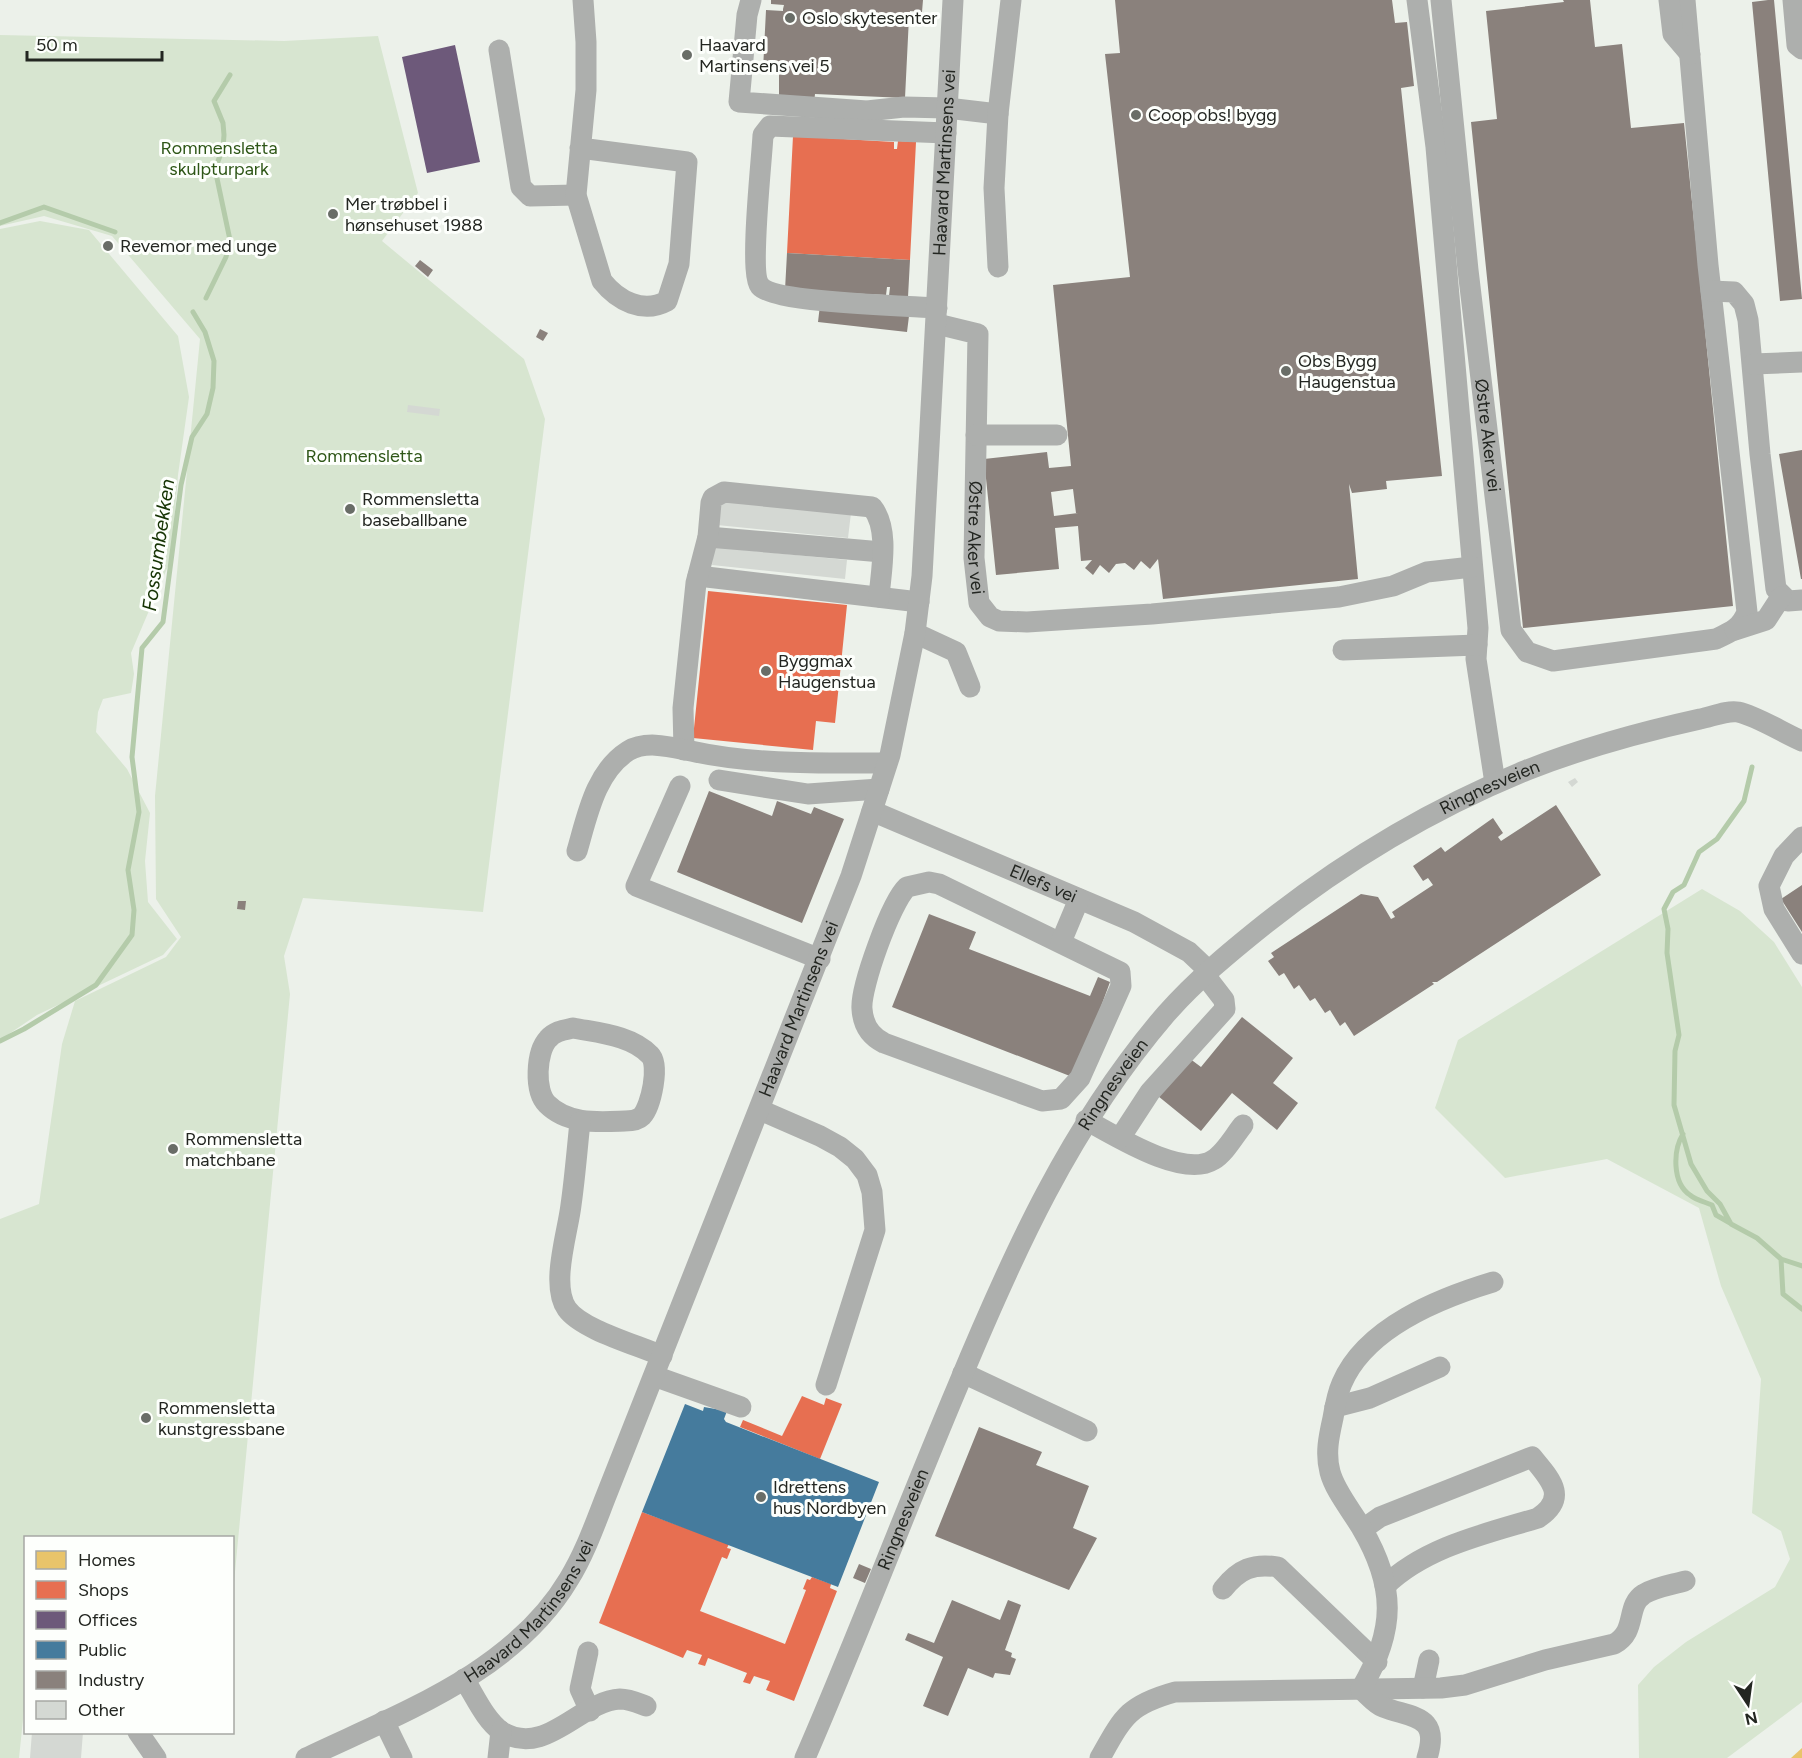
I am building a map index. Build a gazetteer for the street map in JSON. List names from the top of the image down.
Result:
{
  "streets": {
    "street": [
      "Haavard Martinsens vei",
      "Østre Aker vei",
      "Ringnesveien",
      "Ellefs vei"
    ]
  },
  "crossings": [
    ["Haavard Martinsens vei", "Østre Aker vei"],
    ["Haavard Martinsens vei", "Ellefs vei"],
    ["Østre Aker vei", "Ringnesveien"],
    ["Ringnesveien", "Ellefs vei"]
  ],
  "water": ["Fossumbekken"],
  "parks": ["Rommensletta skulpturpark", "Rommensletta"],
  "places": [
    "Oslo skytesenter",
    "Haavard Martinsens vei 5",
    "Coop obs! bygg",
    "Mer trøbbel i hønsehuset 1988",
    "Revemor med unge",
    "Obs Bygg Haugenstua",
    "Rommensletta baseballbane",
    "Byggmax Haugenstua",
    "Rommensletta matchbane",
    "Rommensletta kunstgressbane",
    "Idrettens hus Nordbyen"
  ],
  "legend": [
    "Homes",
    "Shops",
    "Offices",
    "Public",
    "Industry",
    "Other"
  ],
  "scale_bar": "50 m",
  "north": "bottom"
}
